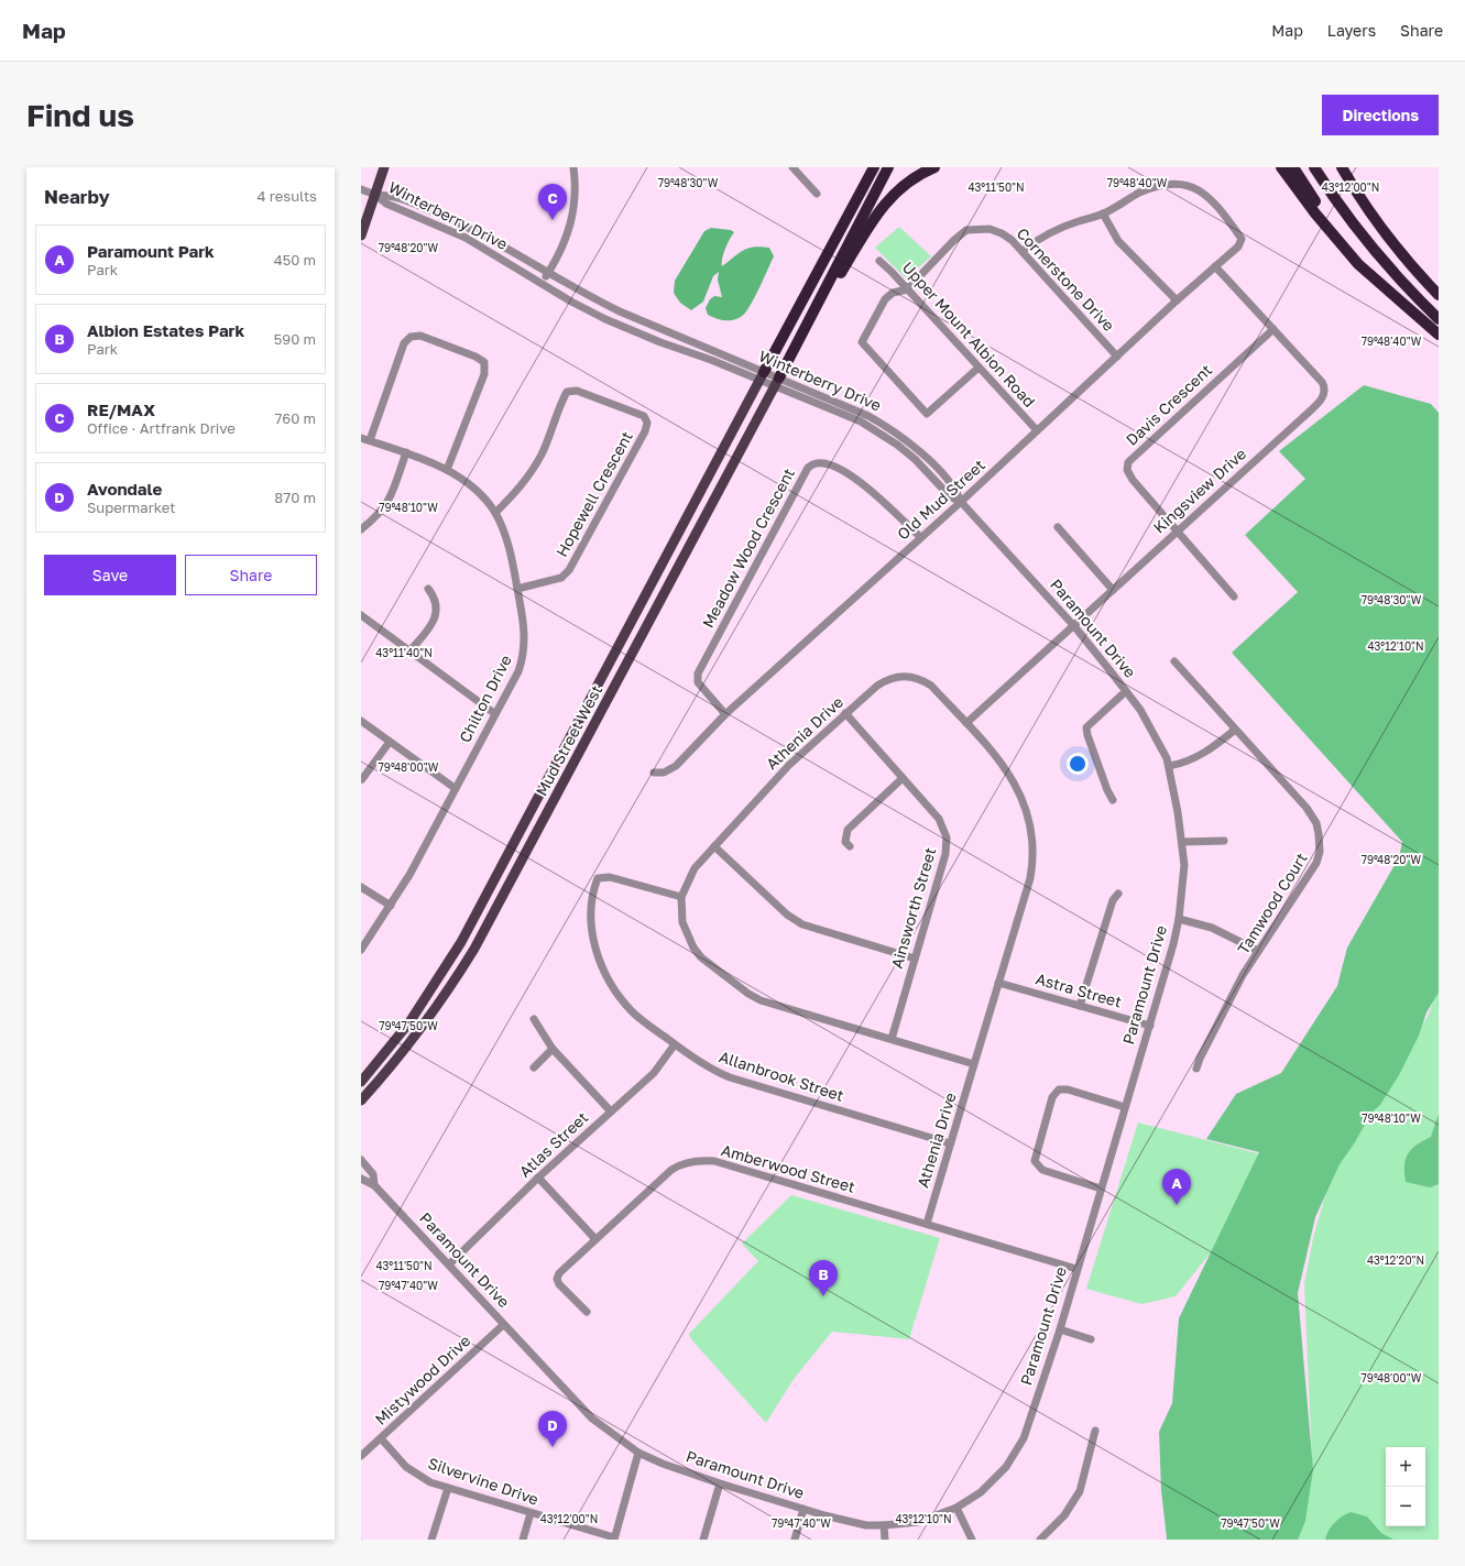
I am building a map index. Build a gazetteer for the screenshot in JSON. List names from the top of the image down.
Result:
{
  "streets": {
    "main road": ["Mud Street West"],
    "street": [
      "Winterberry Drive",
      "Cornerstone Drive",
      "Upper Mount Albion Road",
      "Davis Crescent",
      "Kingsview Drive",
      "Hopewell Crescent",
      "Old Mud Street",
      "Meadow Wood Crescent",
      "Paramount Drive",
      "Chilton Drive",
      "Athenia Drive",
      "Tamwood Court",
      "Ainsworth Street",
      "Astra Street",
      "Allanbrook Street",
      "Atlas Street",
      "Amberwood Street",
      "Mistywood Drive",
      "Silvervine Drive"
    ]
  },
  "crossings": [
    ["Winterberry Drive", "Old Mud Street"],
    ["Winterberry Drive", "Paramount Drive"],
    ["Winterberry Drive", "Mud Street West"],
    ["Cornerstone Drive", "Upper Mount Albion Road"],
    ["Cornerstone Drive", "Old Mud Street"],
    ["Upper Mount Albion Road", "Old Mud Street"],
    ["Davis Crescent", "Kingsview Drive"],
    ["Kingsview Drive", "Old Mud Street"],
    ["Kingsview Drive", "Paramount Drive"],
    ["Kingsview Drive", "Athenia Drive"],
    ["Hopewell Crescent", "Chilton Drive"],
    ["Old Mud Street", "Meadow Wood Crescent"],
    ["Old Mud Street", "Paramount Drive"],
    ["Paramount Drive", "Astra Street"],
    ["Paramount Drive", "Atlas Street"],
    ["Paramount Drive", "Amberwood Street"],
    ["Paramount Drive", "Mistywood Drive"],
    ["Athenia Drive", "Ainsworth Street"],
    ["Athenia Drive", "Astra Street"],
    ["Athenia Drive", "Allanbrook Street"],
    ["Athenia Drive", "Amberwood Street"],
    ["Allanbrook Street", "Atlas Street"],
    ["Mistywood Drive", "Silvervine Drive"]
  ],
  "page": {
    "header": "Map",
    "nav": ["Map", "Layers", "Share"],
    "buttons": [
      "Directions",
      ["Save", "Share"]
    ],
    "title": "Find us",
    "heading": ["Nearby", "4 results"],
    "pins": [
      "C",
      "A",
      "B",
      "D"
    ],
    "list": [
      {
        "mark": "A",
        "name": "Paramount Park",
        "note": "Park",
        "value": "450 m"
      },
      {
        "mark": "B",
        "name": "Albion Estates Park",
        "note": "Park",
        "value": "590 m"
      },
      {
        "mark": "C",
        "name": "RE/MAX",
        "note": "Office · Artfrank Drive",
        "value": "760 m"
      },
      {
        "mark": "D",
        "name": "Avondale",
        "note": "Supermarket",
        "value": "870 m"
      }
    ],
    "map_buttons": ["+", "−"]
  },
  "coordinates": [
    "79°48'30\"W",
    "79°48'40\"W",
    "43°11'50\"N",
    "43°12'00\"N",
    "79°48'20\"W",
    "79°48'10\"W",
    "43°12'10\"N",
    "43°11'40\"N",
    "79°48'00\"W",
    "79°47'50\"W",
    "43°12'20\"N",
    "79°47'40\"W"
  ]
}
